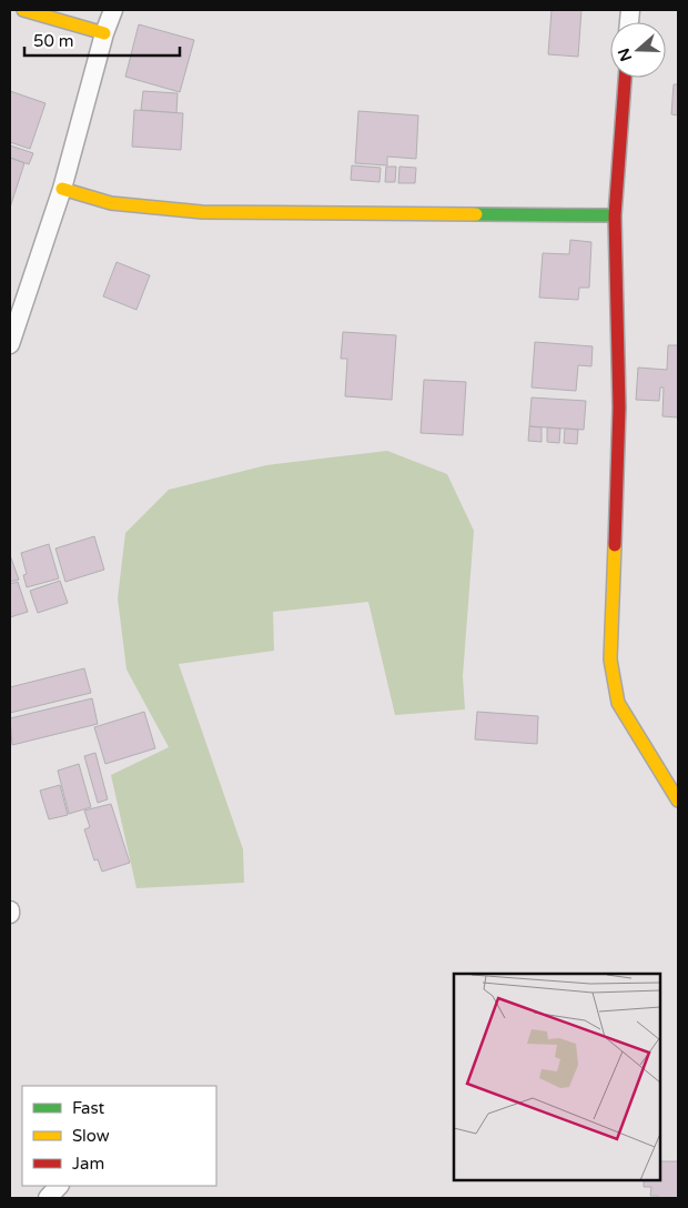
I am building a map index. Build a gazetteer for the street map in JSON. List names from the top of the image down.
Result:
{
  "legend": ["Fast", "Slow", "Jam"],
  "scale_bar": "50 m",
  "north": "left"
}
